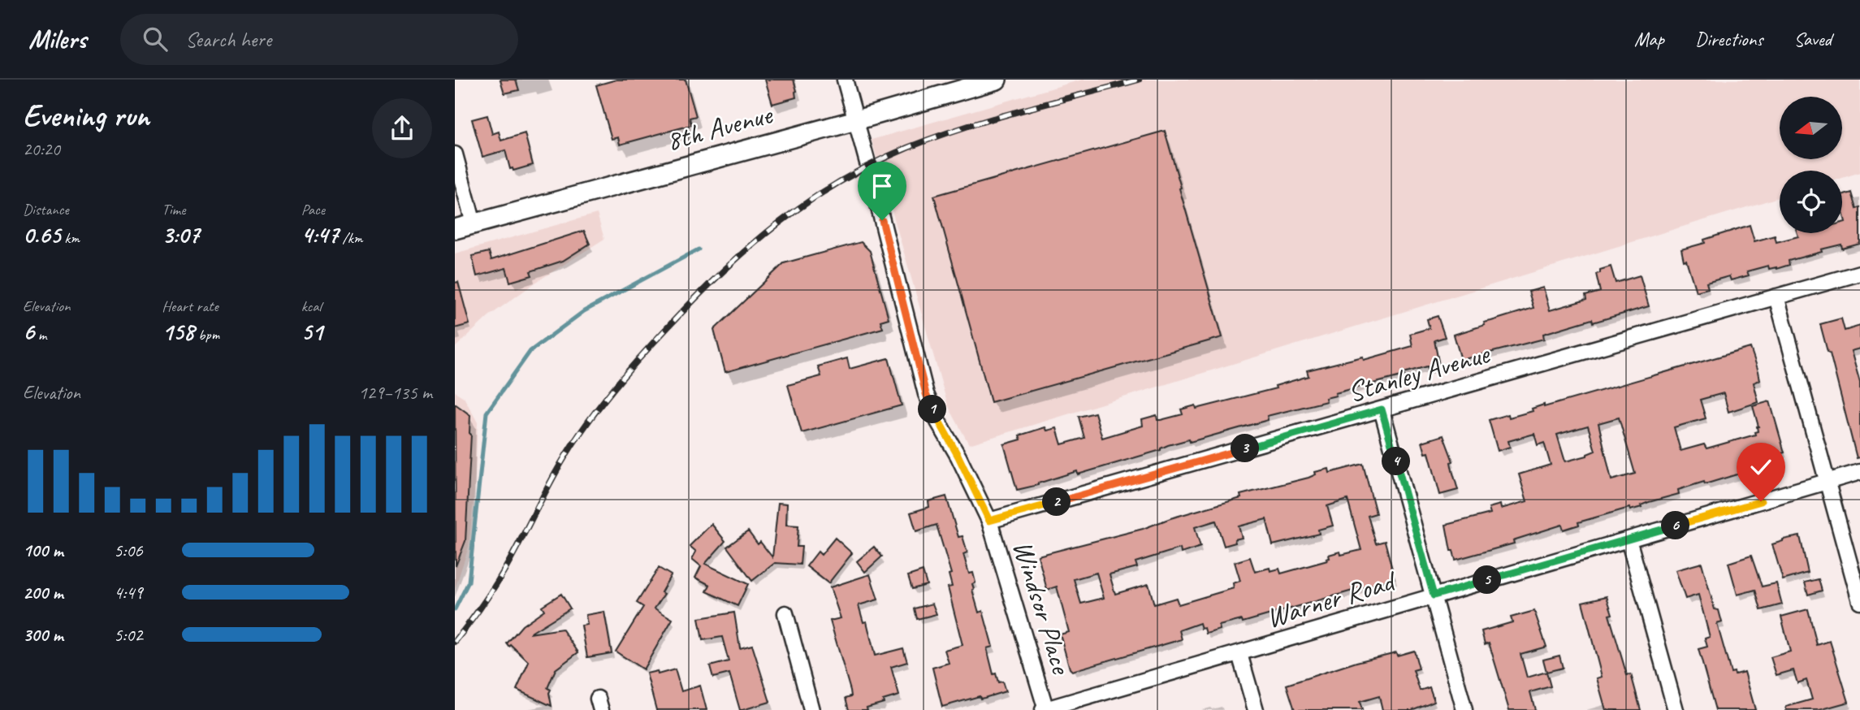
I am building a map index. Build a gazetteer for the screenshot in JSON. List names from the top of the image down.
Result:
{
  "streets": {
    "main road": ["8th Avenue"],
    "street": ["Stanley Avenue", "Warner Road", "Windsor Place"]
  },
  "crossings": [
    ["8th Avenue", "Windsor Place"],
    ["Stanley Avenue", "Windsor Place"],
    ["Warner Road", "Windsor Place"]
  ],
  "north": "left",
  "page": {
    "header": "Milers",
    "search": "Search here",
    "nav": ["Map", "Directions", "Saved"],
    "heading": ["Evening run", "20:20"],
    "stats": [
      ["Distance", "0.65 km"],
      ["Time", "3:07"],
      ["Pace", "4:47 /km"],
      ["Elevation", "6 m"],
      ["Heart rate", "158 bpm"],
      ["kcal", "51"]
    ],
    "chart": ["Elevation", "129–135 m"],
    "pins": [
      "1",
      "3",
      "4",
      "2",
      "6",
      "5"
    ],
    "list": [
      {
        "name": "100 m",
        "note": "5:06"
      },
      {
        "name": "200 m",
        "note": "4:49"
      },
      {
        "name": "300 m",
        "note": "5:02"
      }
    ]
  }
}
